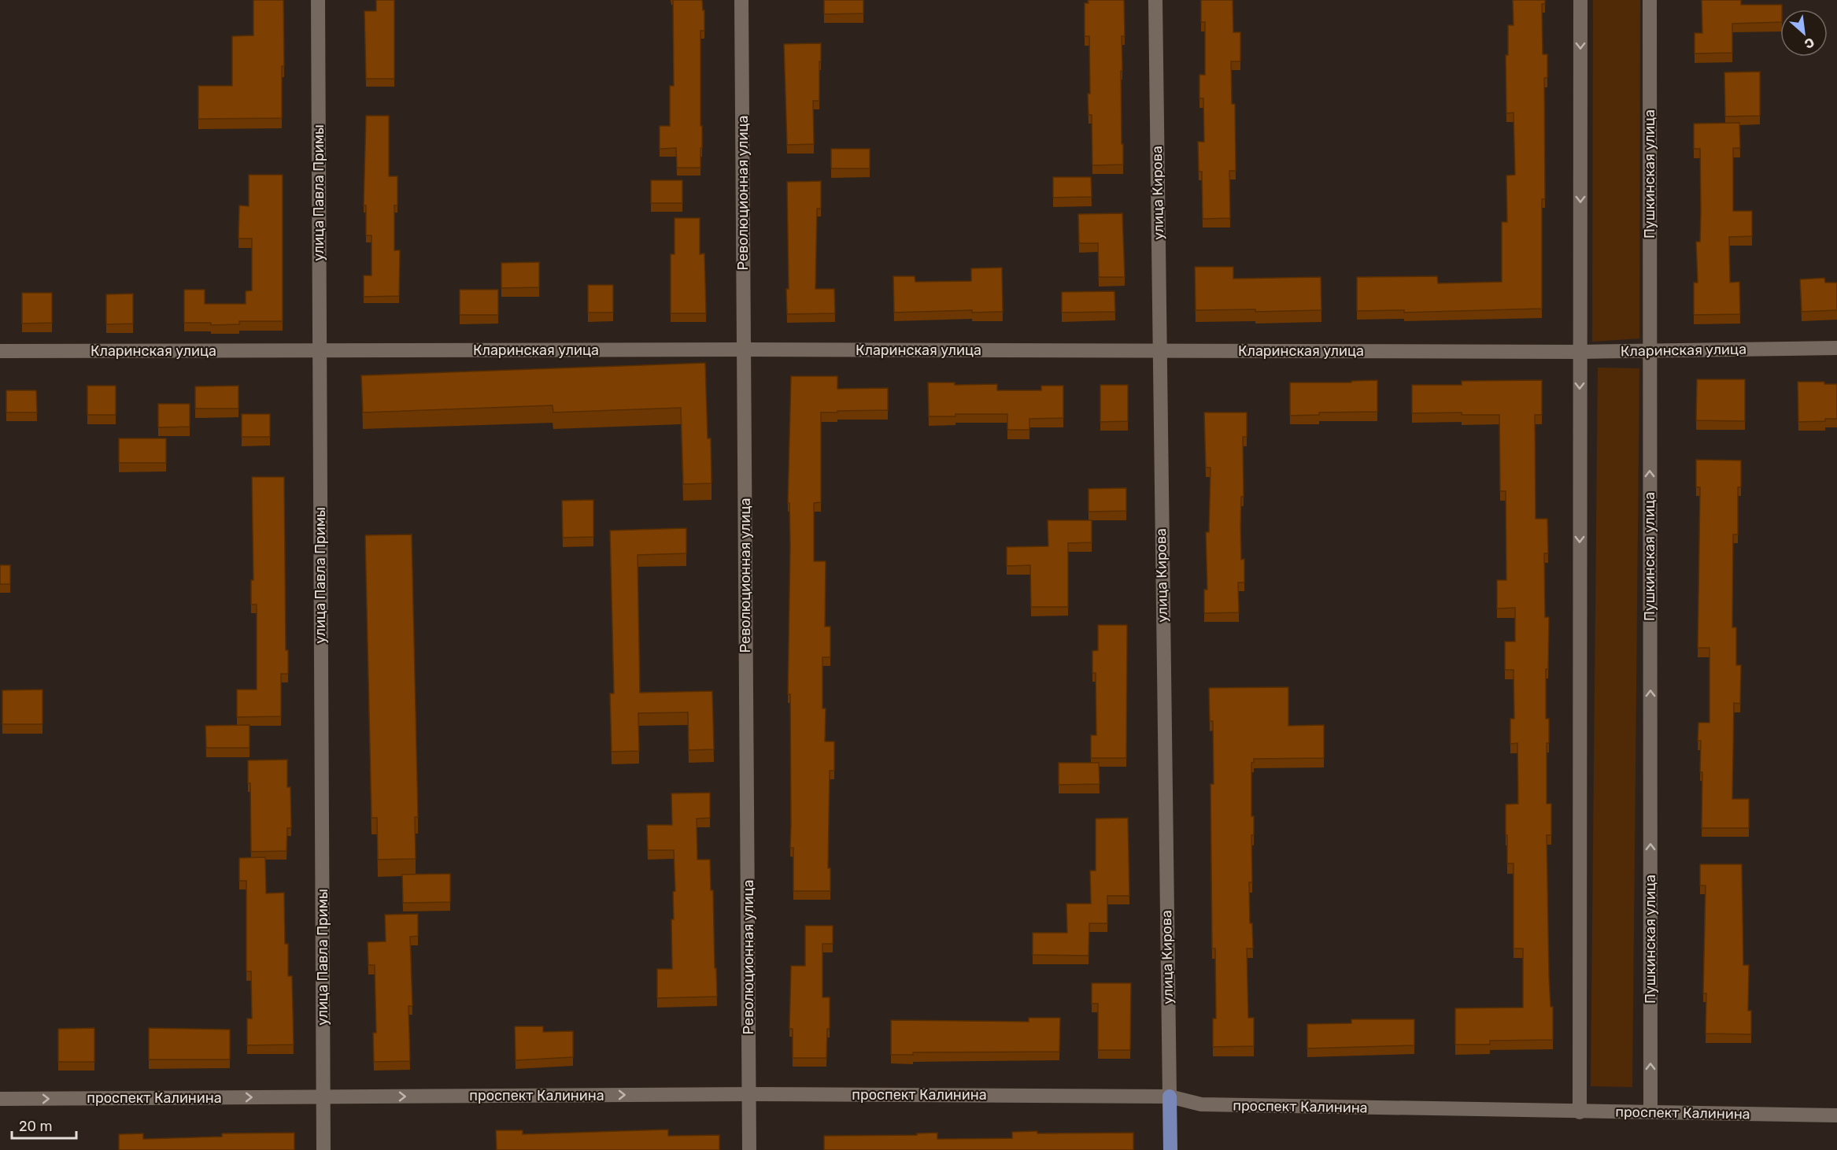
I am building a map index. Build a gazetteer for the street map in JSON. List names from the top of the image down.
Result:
{
  "streets": {
    "main road": ["улица Кирова"],
    "street": [
      "Пушкинская улица",
      "улица Павла Примы",
      "Революционная улица",
      "Кларинская улица",
      "проспект Калинина"
    ]
  },
  "crossings": [
    ["Пушкинская улица", "Кларинская улица"],
    ["Пушкинская улица", "проспект Калинина"],
    ["улица Павла Примы", "Кларинская улица"],
    ["улица Павла Примы", "проспект Калинина"],
    ["Революционная улица", "Кларинская улица"],
    ["Революционная улица", "проспект Калинина"],
    ["улица Кирова", "Кларинская улица"],
    ["улица Кирова", "проспект Калинина"]
  ],
  "one_way": ["проспект Калинина"],
  "scale_bar": "20 m",
  "north": "bottom right"
}
